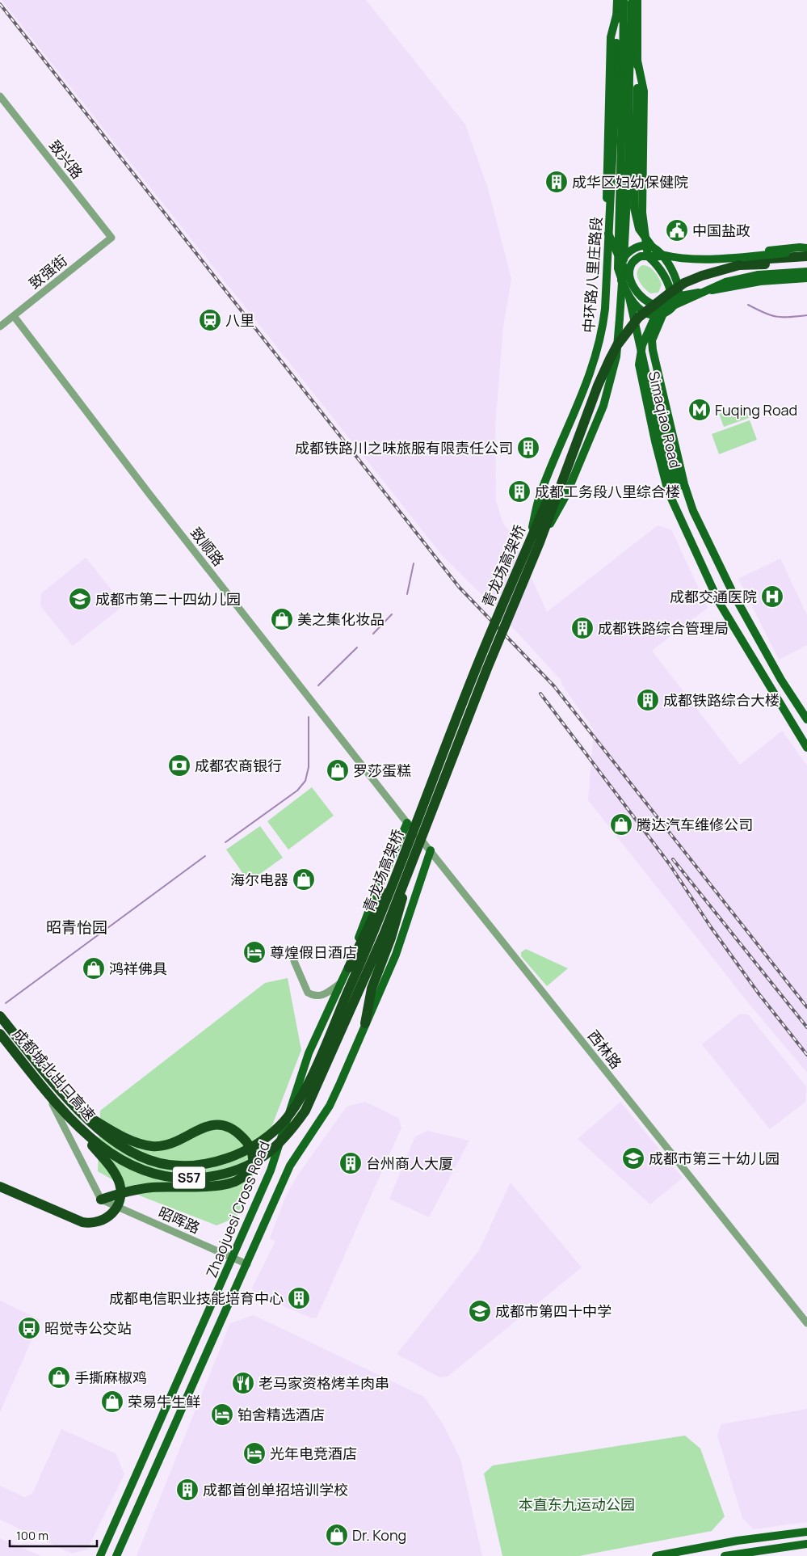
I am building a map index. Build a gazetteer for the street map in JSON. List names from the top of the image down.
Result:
{
  "streets": {
    "highway": ["青龙场高架桥", "成都城北出口高速", "S57"],
    "main road": ["中环路八里庄路段", "Simaqiao Road", "Zhaojuesi Cross Road"],
    "street": [
      "致兴路",
      "致强街",
      "致顺路",
      "西林路",
      "昭晖路"
    ]
  },
  "crossings": [
    ["致兴路", "致强街"],
    ["致强街", "致顺路"],
    ["中环路八里庄路段", "青龙场高架桥"],
    ["致顺路", "西林路"],
    ["青龙场高架桥", "成都城北出口高速"],
    ["西林路", "Zhaojuesi Cross Road"],
    ["Zhaojuesi Cross Road", "昭晖路"]
  ],
  "districts": ["昭青怡园"],
  "parks": ["本直东九运动公园"],
  "places": {
    "building": [
      "成华区妇幼保健院",
      "成都铁路川之味旅服有限责任公司",
      "成都工务段八里综合楼",
      "成都铁路综合管理局",
      "成都铁路综合大楼",
      "台州商人大厦",
      "成都电信职业技能培育中心",
      "成都首创单招培训学校"
    ],
    "public building": ["中国盐政"],
    "station": ["八里"],
    "metro station": ["Fuqing Road"],
    "hospital": ["成都交通医院"],
    "school or university": ["成都市第二十四幼儿园", "成都市第三十幼儿园", "成都市第四十中学"],
    "shop": [
      "美之集化妆品",
      "罗莎蛋糕",
      "腾达汽车维修公司",
      "海尔电器",
      "鸿祥佛具",
      "手撕麻椒鸡",
      "荣易牛生鲜",
      "Dr. Kong"
    ],
    "bank": ["成都农商银行"],
    "hotel": ["尊煌假日酒店", "铂舍精选酒店", "光年电竞酒店"],
    "bus stop": ["昭觉寺公交站"],
    "restaurant": ["老马家资格烤羊肉串"]
  },
  "scale_bar": "100 m"
}
